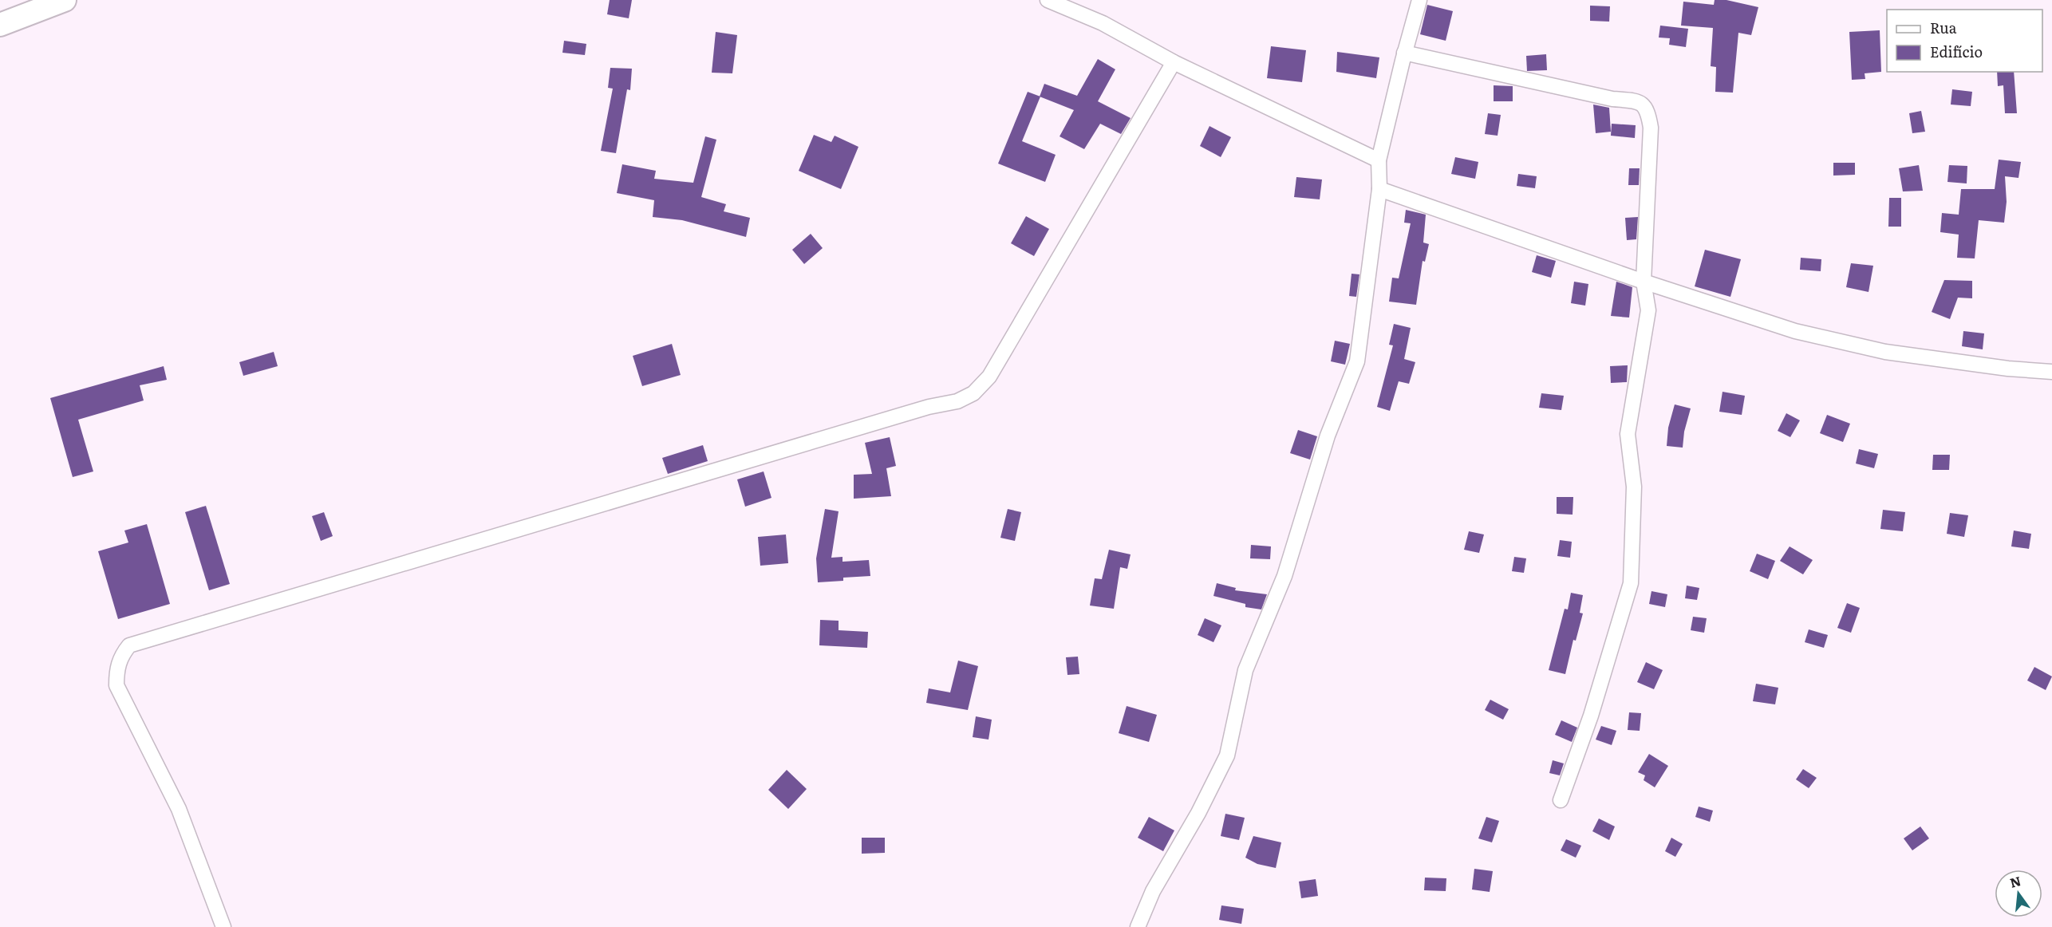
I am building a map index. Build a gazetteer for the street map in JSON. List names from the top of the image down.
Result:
{
  "legend": ["Rua", "Edifício"],
  "north": "top"
}
